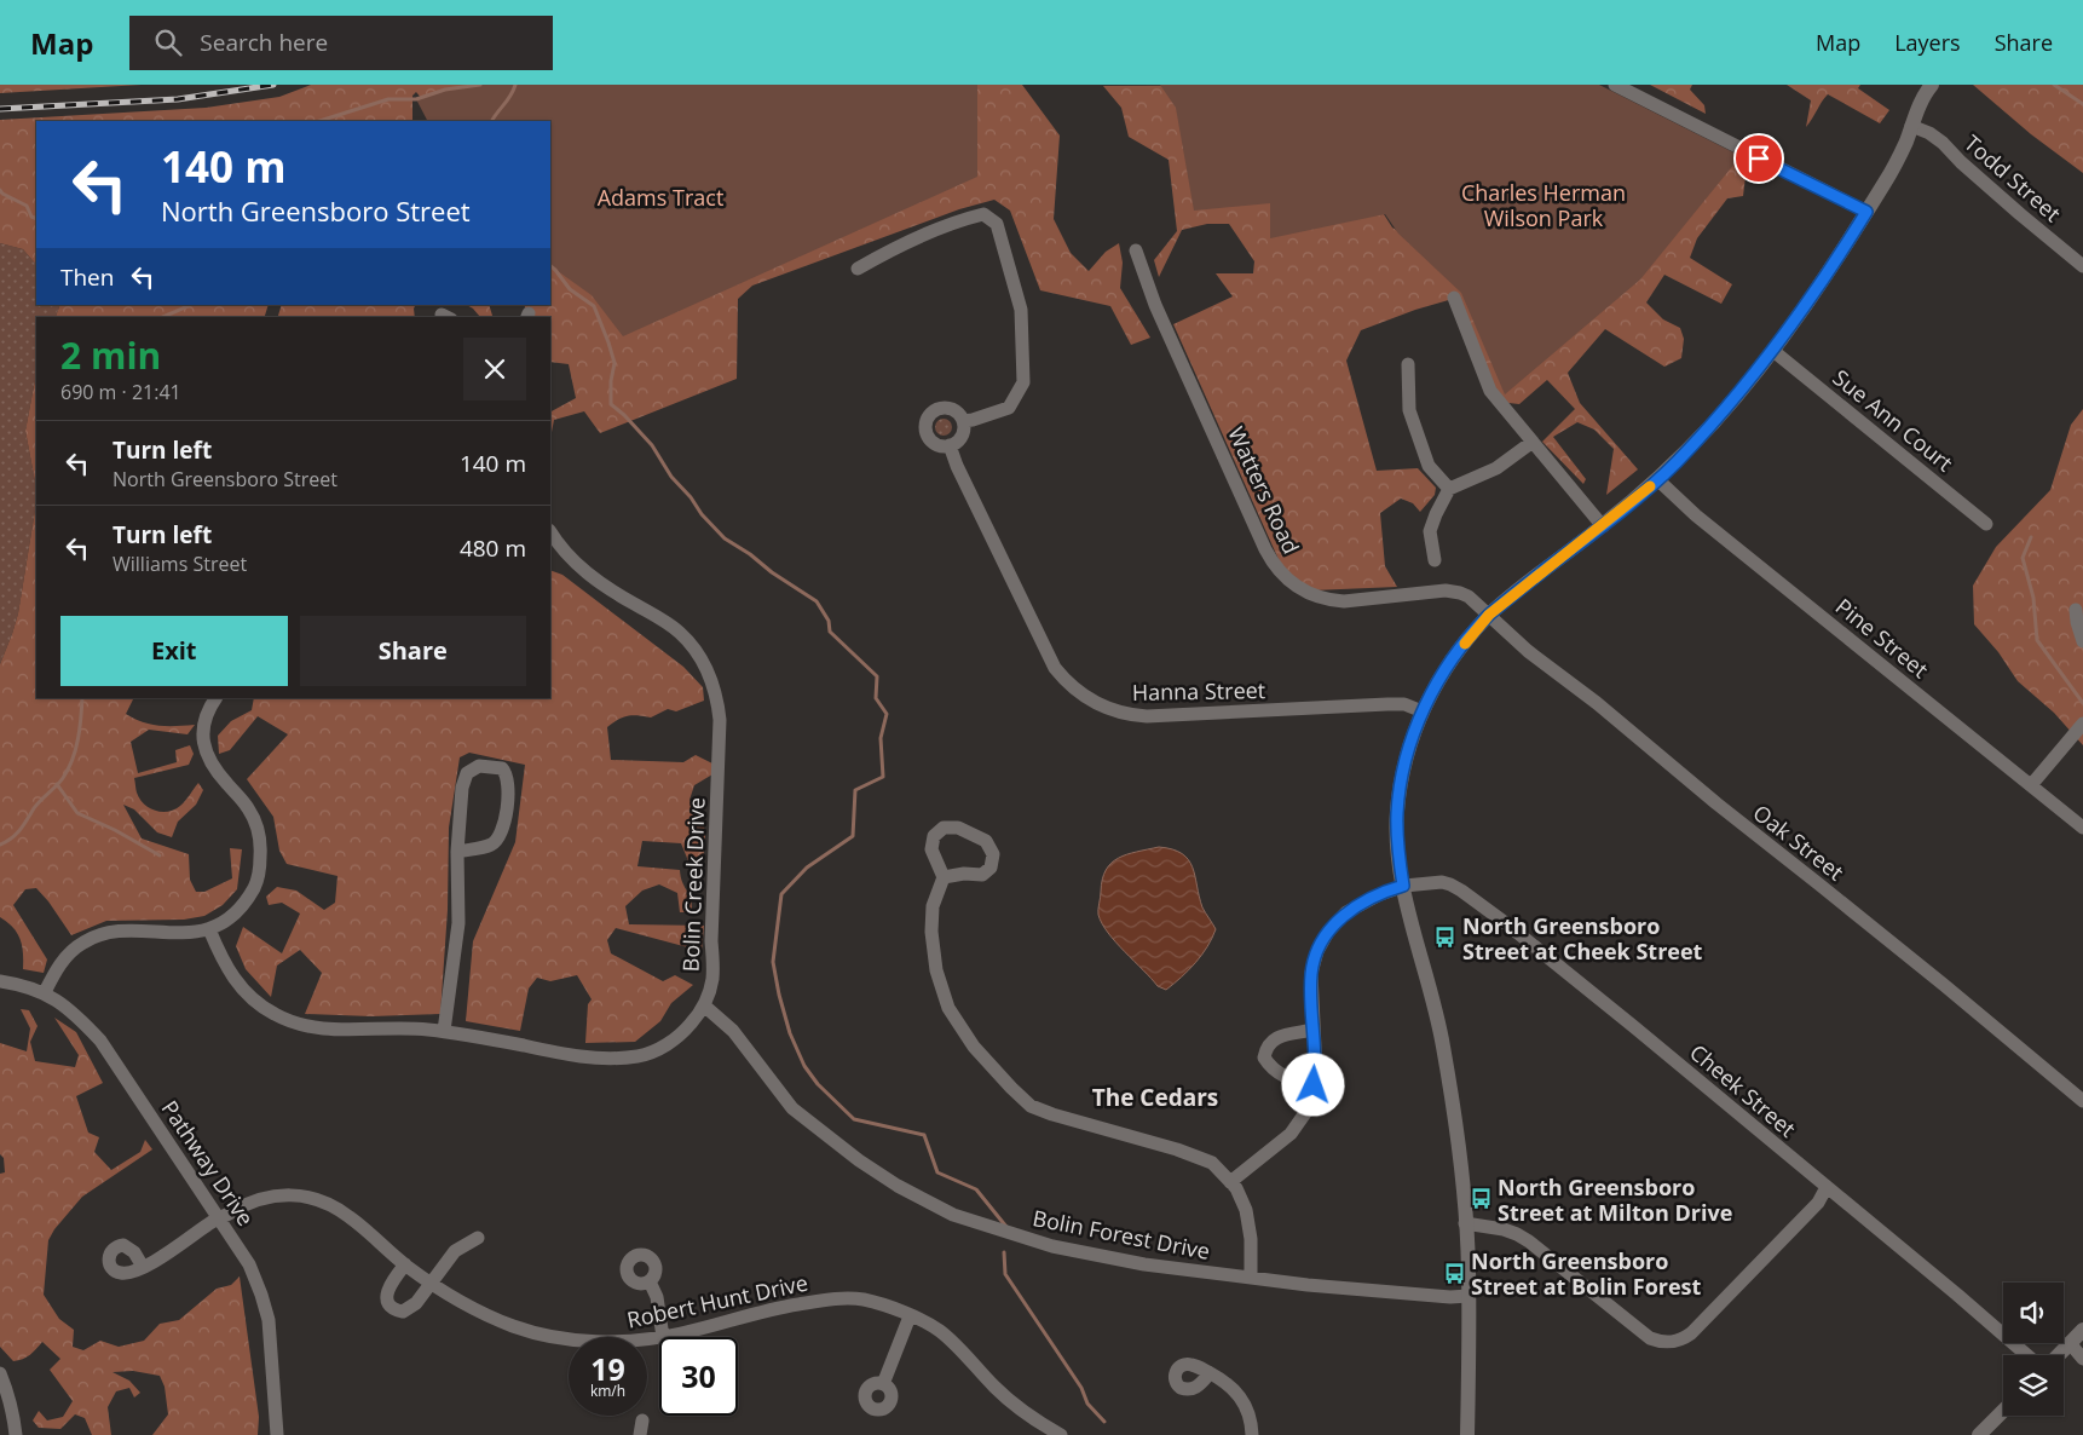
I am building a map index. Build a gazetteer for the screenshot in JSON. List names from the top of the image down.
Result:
{
  "streets": {
    "street": [
      "Todd Street",
      "Sue Ann Court",
      "Watters Road",
      "Pine Street",
      "Hanna Street",
      "Oak Street",
      "Bolin Creek Drive",
      "Cheek Street",
      "Pathway Drive",
      "Bolin Forest Drive",
      "Robert Hunt Drive"
    ]
  },
  "crossings": [
    ["Watters Road", "Oak Street"],
    ["Bolin Creek Drive", "Bolin Forest Drive"],
    ["Pathway Drive", "Robert Hunt Drive"]
  ],
  "districts": ["The Cedars"],
  "parks": ["Charles Herman Wilson Park", "Adams Tract"],
  "places": {
    "bus stop": ["North Greensboro Street at Cheek Street", "North Greensboro Street at Milton Drive", "North Greensboro Street at Bolin Forest"]
  },
  "page": {
    "header": "Map",
    "search": "Search here",
    "nav": ["Map", "Layers", "Share"],
    "turn": ["140 m", "North Greensboro Street"],
    "then": "Then",
    "heading": ["2 min", "690 m · 21:41"],
    "list": [
      {
        "name": "Turn left",
        "note": "North Greensboro Street",
        "value": "140 m"
      },
      {
        "name": "Turn left",
        "note": "Williams Street",
        "value": "480 m"
      }
    ],
    "buttons": ["Exit", "Share"],
    "speed": "19 km/h",
    "limit": "30"
  }
}
